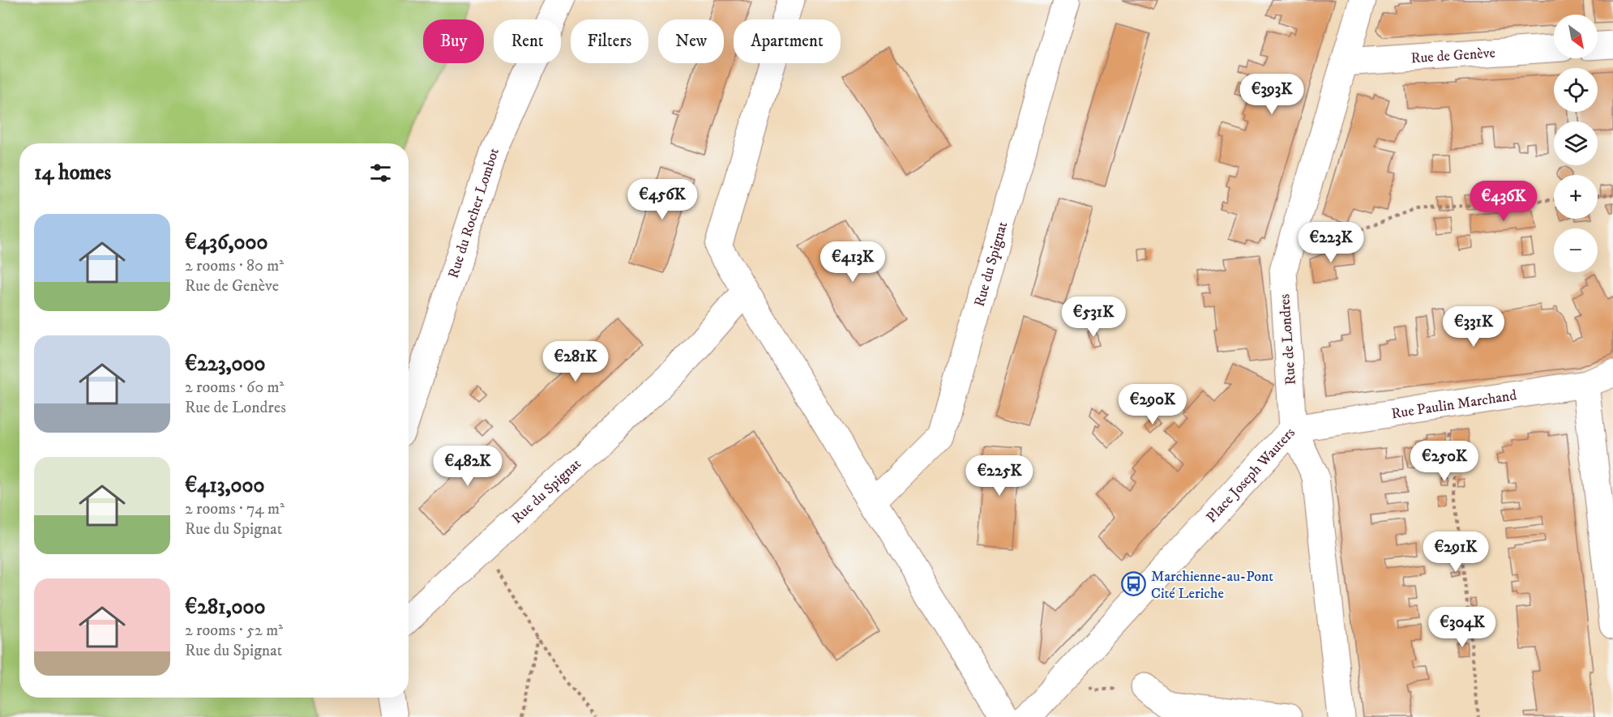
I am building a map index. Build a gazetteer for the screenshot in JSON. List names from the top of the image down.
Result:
{
  "streets": {
    "street": [
      "Rue de Genève",
      "Rue du Rocher Lombot",
      "Rue du Spignat",
      "Rue de Londres",
      "Rue Paulin Marchand",
      "Place Joseph Wauters"
    ]
  },
  "crossings": [
    ["Rue de Genève", "Rue de Londres"],
    ["Rue de Londres", "Rue Paulin Marchand"],
    ["Rue de Londres", "Place Joseph Wauters"],
    ["Rue Paulin Marchand", "Place Joseph Wauters"]
  ],
  "places": {
    "bus stop": ["Marchienne-au-Pont Cité Leriche"]
  },
  "north": "bottom right",
  "page": {
    "map_buttons": ["+", "−"],
    "chip": [
      "Buy",
      "Rent",
      "Filters",
      "New",
      "Apartment"
    ],
    "price": [
      "€393K",
      "€456K",
      "€436K",
      "€223K",
      "€413K",
      "€531K",
      "€331K",
      "€281K",
      "€290K",
      "€250K",
      "€482K",
      "€225K",
      "€291K",
      "€304K"
    ],
    "heading": "14 homes",
    "list": [
      {
        "name": "€436,000",
        "note": "2 rooms · 80 m² · Rue de Genève"
      },
      {
        "name": "€223,000",
        "note": "2 rooms · 60 m² · Rue de Londres"
      },
      {
        "name": "€413,000",
        "note": "2 rooms · 74 m² · Rue du Spignat"
      },
      {
        "name": "€281,000",
        "note": "2 rooms · 52 m² · Rue du Spignat"
      }
    ]
  }
}
